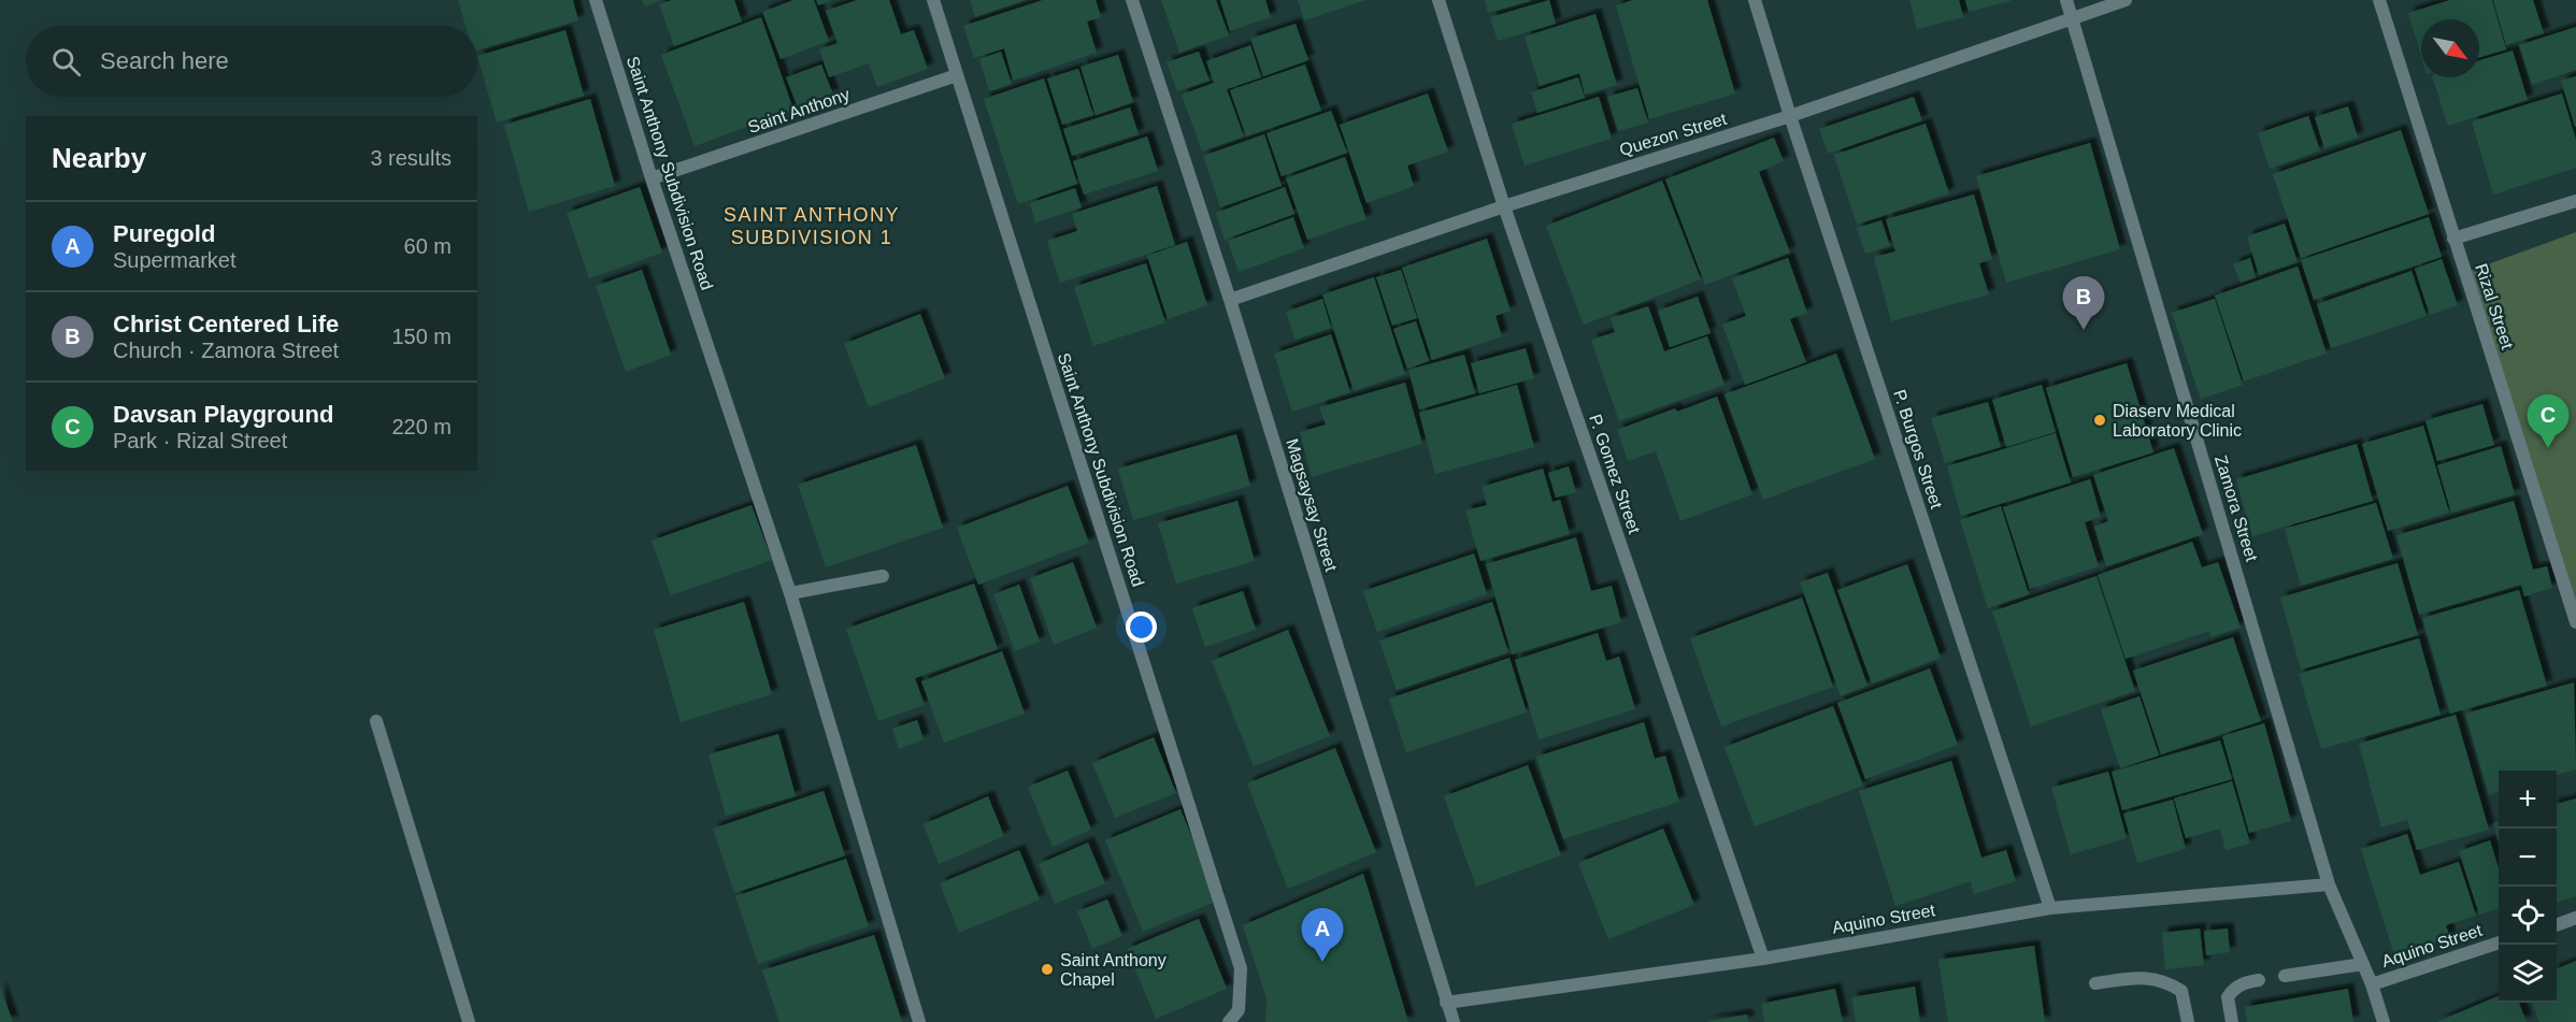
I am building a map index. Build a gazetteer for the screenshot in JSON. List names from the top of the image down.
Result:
{
  "streets": {
    "street": [
      "Saint Anthony",
      "Quezon Street",
      "Saint Anthony Subdivision Road",
      "Rizal Street",
      "P. Burgos Street",
      "P. Gomez Street",
      "Magsaysay Street",
      "Zamora Street",
      "Aquino Street"
    ]
  },
  "crossings": [
    ["Saint Anthony", "Saint Anthony Subdivision Road"],
    ["Quezon Street", "P. Burgos Street"],
    ["Quezon Street", "P. Gomez Street"],
    ["Quezon Street", "Magsaysay Street"],
    ["Quezon Street", "Zamora Street"],
    ["P. Burgos Street", "Aquino Street"],
    ["P. Gomez Street", "Aquino Street"],
    ["Magsaysay Street", "Aquino Street"],
    ["Zamora Street", "Aquino Street"]
  ],
  "districts": ["SAINT ANTHONY SUBDIVISION 1"],
  "places": ["Diaserv Medical Laboratory Clinic", "Saint Anthony Chapel"],
  "north": "bottom right",
  "page": {
    "search": "Search here",
    "heading": ["Nearby", "3 results"],
    "list": [
      {
        "mark": "A",
        "name": "Puregold",
        "note": "Supermarket",
        "value": "60 m"
      },
      {
        "mark": "B",
        "name": "Christ Centered Life",
        "note": "Church · Zamora Street",
        "value": "150 m"
      },
      {
        "mark": "C",
        "name": "Davsan Playground",
        "note": "Park · Rizal Street",
        "value": "220 m"
      }
    ],
    "pins": ["B", "C", "A"],
    "map_buttons": ["+", "−"]
  }
}
